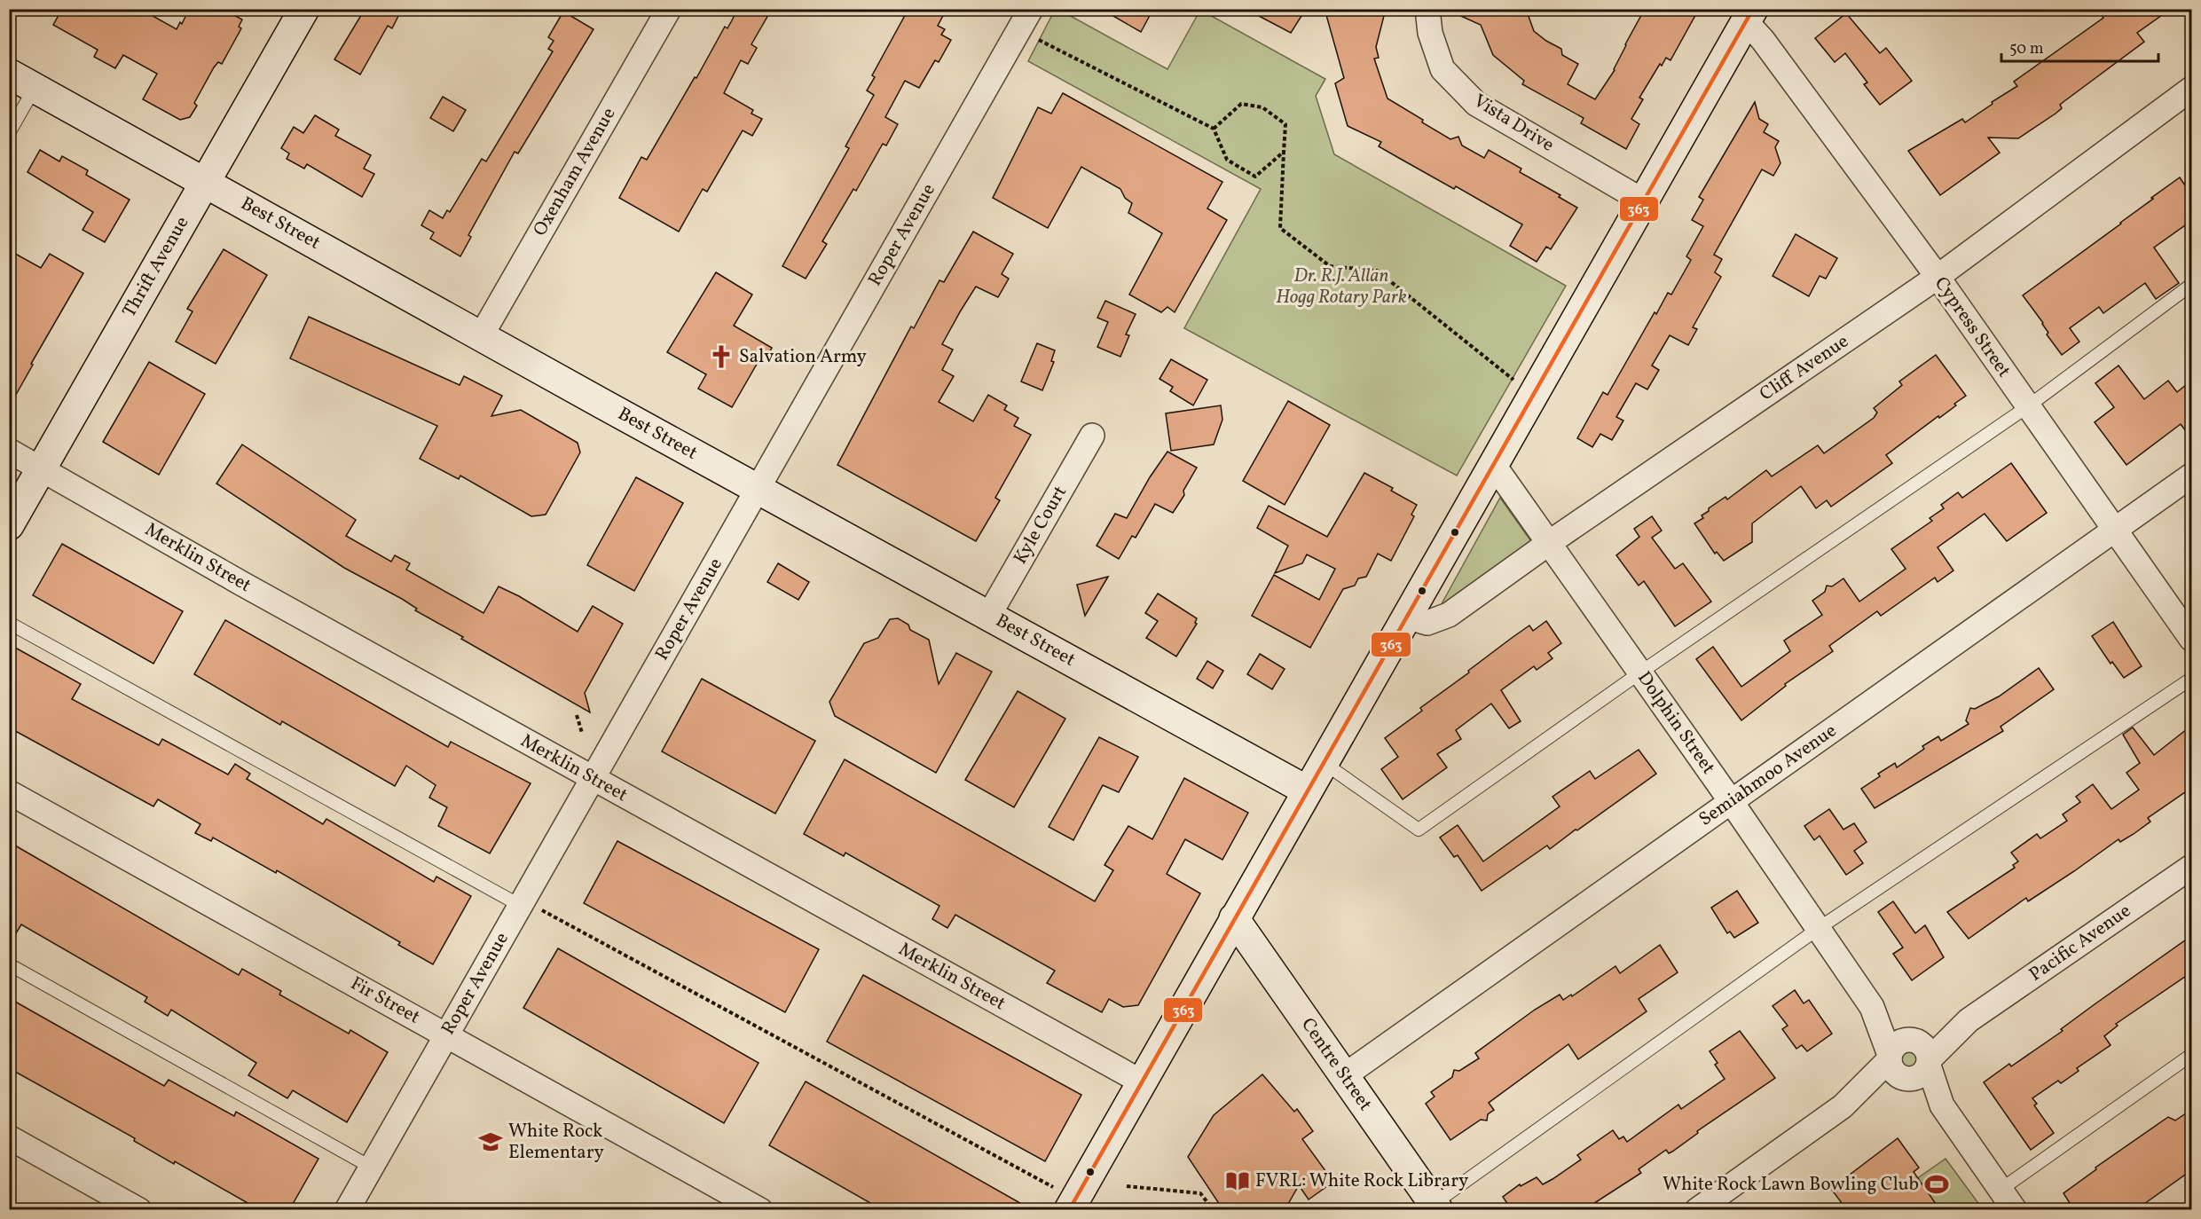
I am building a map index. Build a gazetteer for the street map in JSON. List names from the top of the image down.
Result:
{
  "streets": {
    "street": [
      "Vista Drive",
      "Oxenham Avenue",
      "Best Street",
      "Roper Avenue",
      "Thrift Avenue",
      "Cypress Street",
      "Cliff Avenue",
      "Kyle Court",
      "Merklin Street",
      "Dolphin Street",
      "Semiahmoo Avenue",
      "Pacific Avenue",
      "Fir Street",
      "Centre Street"
    ]
  },
  "crossings": [
    ["Oxenham Avenue", "Best Street"],
    ["Best Street", "Roper Avenue"],
    ["Best Street", "Thrift Avenue"],
    ["Best Street", "Kyle Court"],
    ["Roper Avenue", "Merklin Street"],
    ["Roper Avenue", "Fir Street"],
    ["Thrift Avenue", "Merklin Street"],
    ["Cypress Street", "Cliff Avenue"],
    ["Cypress Street", "Semiahmoo Avenue"],
    ["Cliff Avenue", "Dolphin Street"],
    ["Dolphin Street", "Semiahmoo Avenue"],
    ["Dolphin Street", "Pacific Avenue"],
    ["Semiahmoo Avenue", "Centre Street"]
  ],
  "parks": ["Dr. R.J. Allan Hogg Rotary Park"],
  "places": {
    "church": ["Salvation Army"],
    "school or university": ["White Rock Elementary"],
    "library": ["FVRL: White Rock Library"],
    "sports": ["White Rock Lawn Bowling Club"]
  },
  "lines": ["transit line 363"],
  "scale_bar": "50 m"
}
